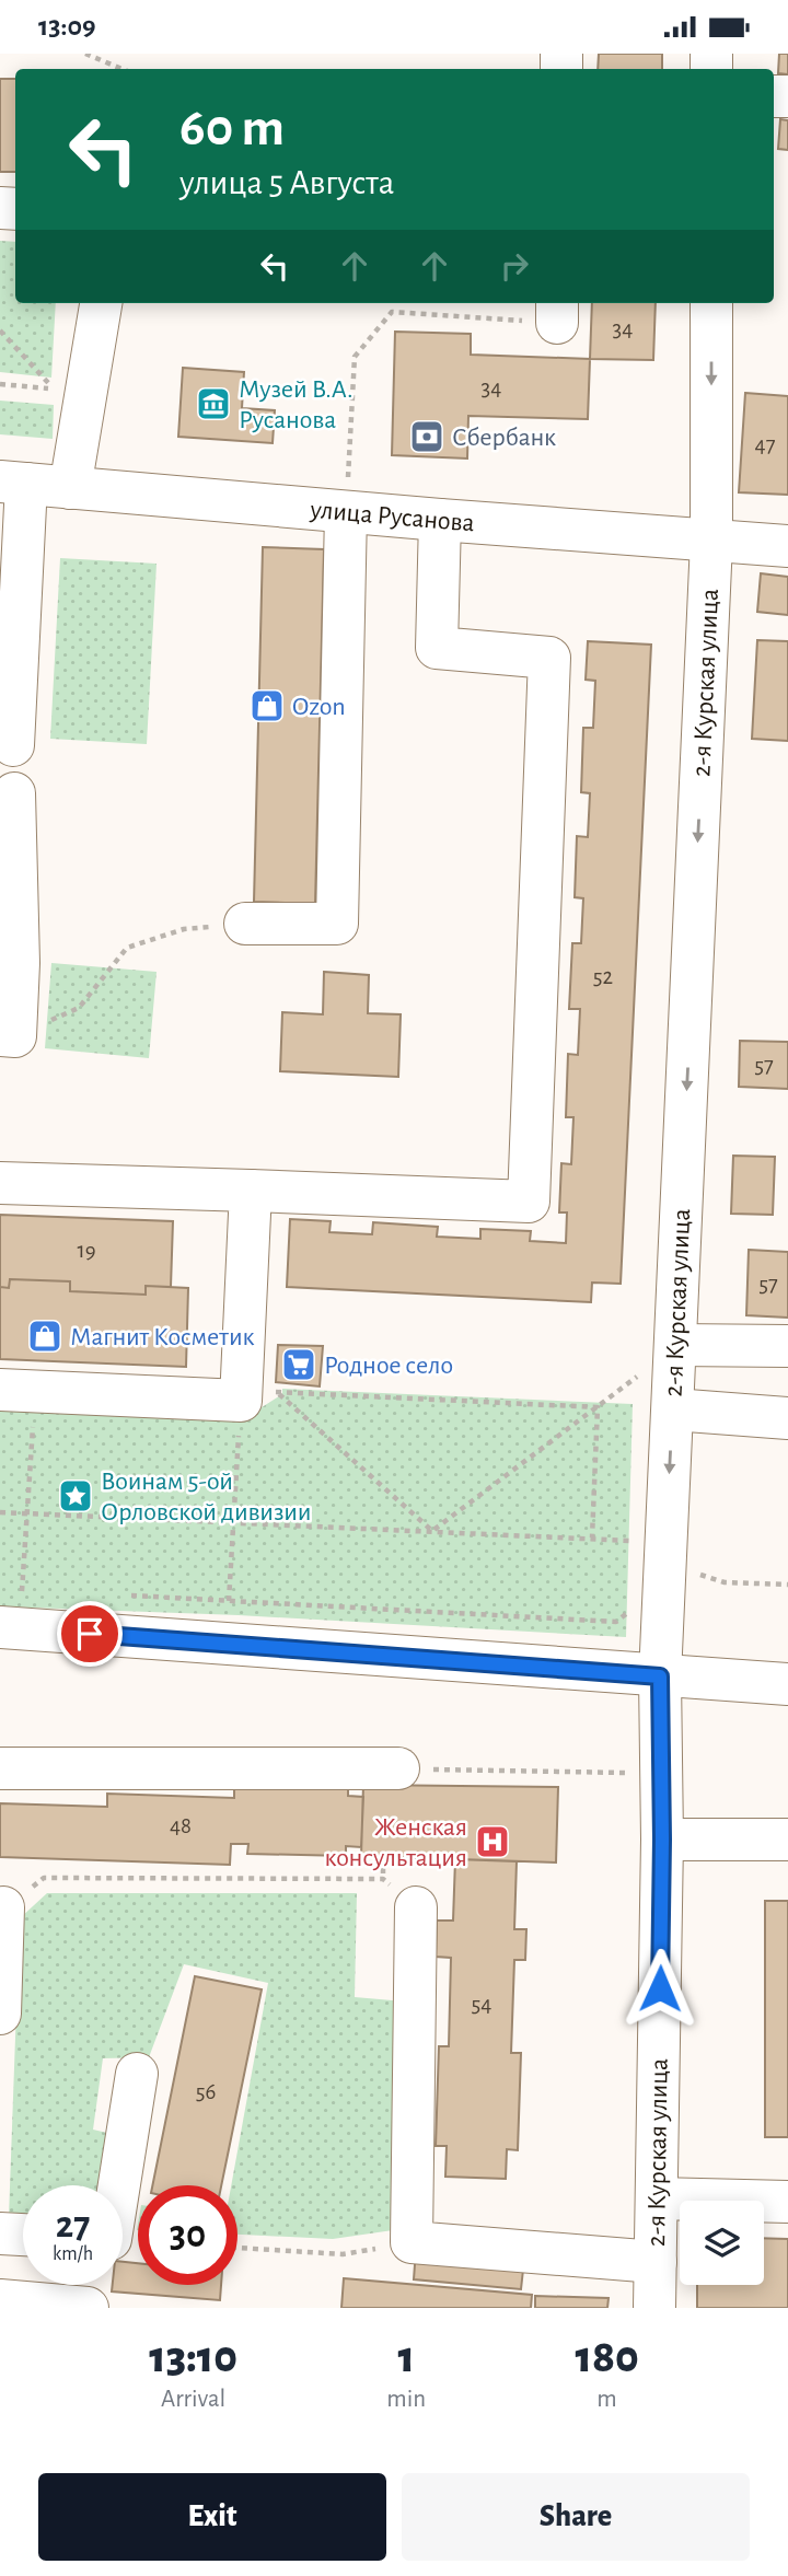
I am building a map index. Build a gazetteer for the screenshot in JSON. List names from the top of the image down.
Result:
{
  "streets": {
    "street": ["улица Русанова", "2-я Курская улица"]
  },
  "crossings": [
    ["улица Русанова", "2-я Курская улица"]
  ],
  "one_way": ["2-я Курская улица"],
  "places": {
    "museum": ["Музей В.А. Русанова"],
    "bank": ["Сбербанк"],
    "shop": ["Ozon", "Магнит Косметик"],
    "supermarket": ["Родное село"],
    "place": ["Воинам 5-ой Орловской дивизии"],
    "hospital": ["Женская консультация"]
  },
  "house_numbers": [
    "34",
    "34",
    "47",
    "52",
    "57",
    "19",
    "57",
    "48",
    "54",
    "56"
  ],
  "page": {
    "status": "13:09",
    "turn": ["60 m", "улица 5 Августа"],
    "speed": "27 km/h",
    "limit": "30",
    "eta": [
      "13:10",
      "Arrival",
      "1",
      "min",
      "180",
      "m"
    ],
    "buttons": ["Exit", "Share"]
  }
}
